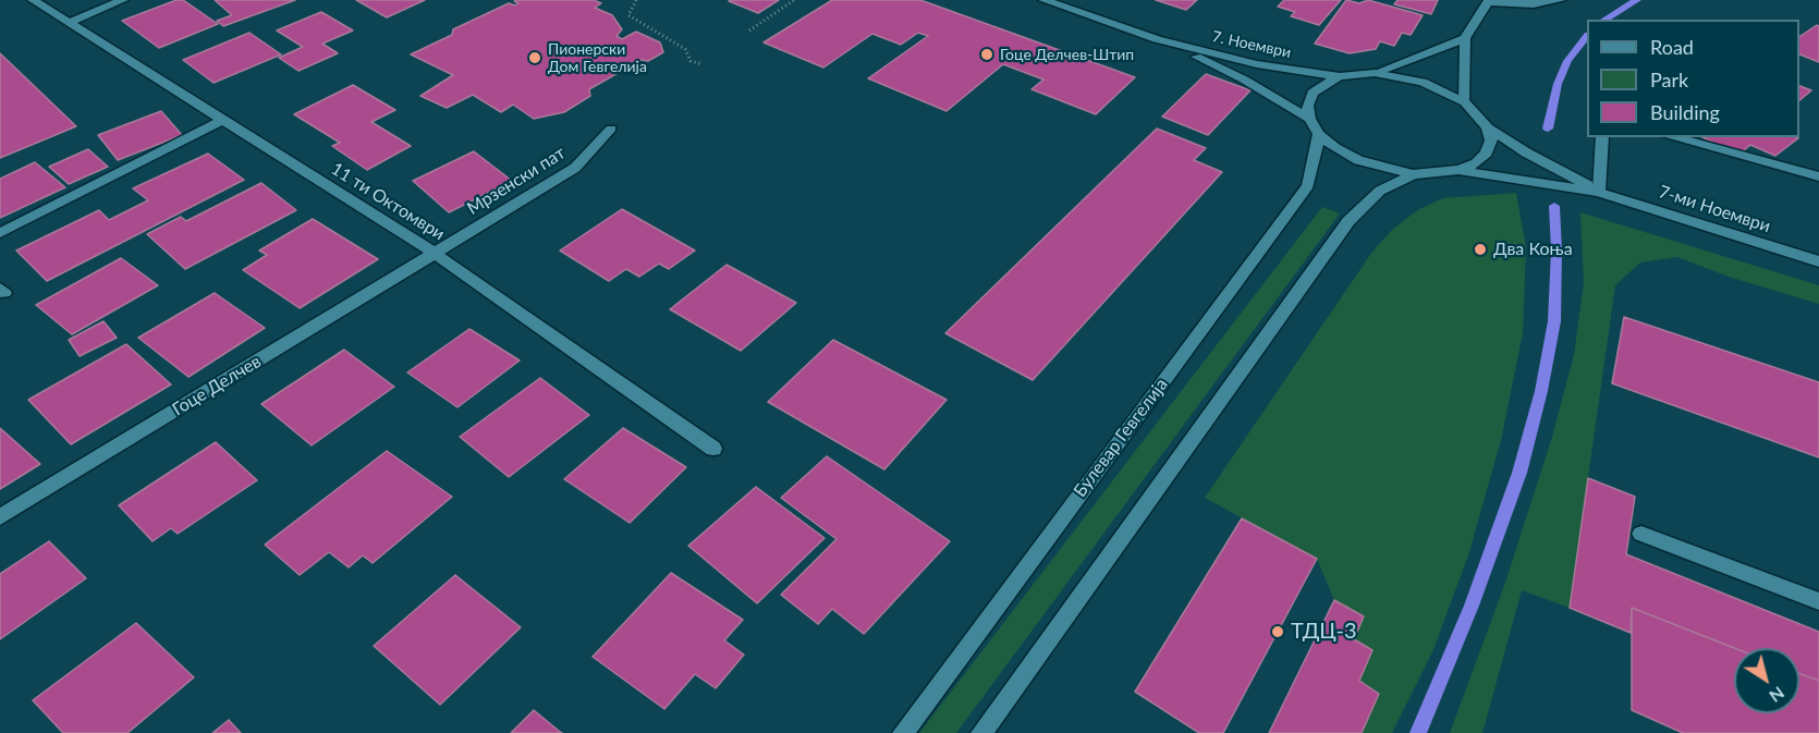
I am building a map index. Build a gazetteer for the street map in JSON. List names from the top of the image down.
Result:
{
  "streets": {
    "main road": [
      "7. Ноември",
      "Мрзенски пат",
      "11 ти Октомври",
      "7-ми Ноември",
      "Гоце Делчев",
      "Булевар Гевгелија"
    ]
  },
  "crossings": [
    ["Мрзенски пат", "11 ти Октомври"],
    ["Мрзенски пат", "Гоце Делчев"],
    ["11 ти Октомври", "Гоце Делчев"]
  ],
  "places": [
    "Гоце Делчев-Штип",
    "Пионерски Дом Гевгелија",
    "Два Коња",
    "ТДЦ-3"
  ],
  "legend": ["Road", "Park", "Building"],
  "north": "bottom right"
}
